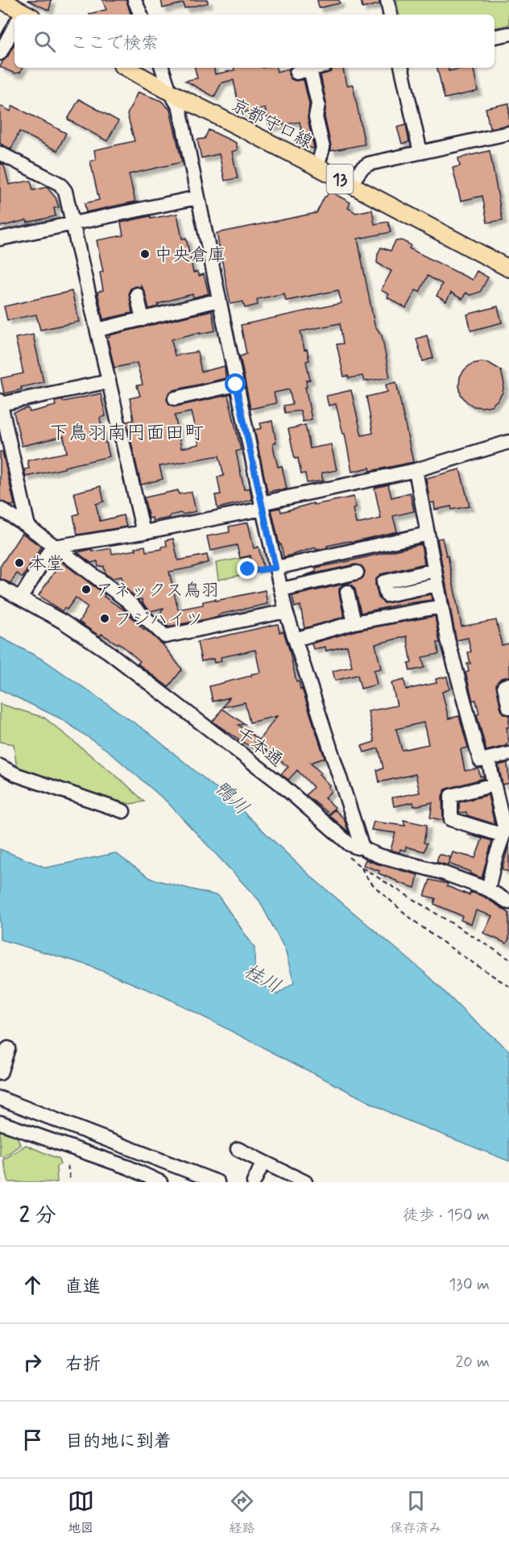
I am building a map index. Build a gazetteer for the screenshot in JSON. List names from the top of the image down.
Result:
{
  "streets": {
    "main road": ["京都守口線", "13"],
    "street": ["千本通"]
  },
  "districts": ["下鳥羽南円面田町"],
  "water": ["鴨川", "桂川"],
  "places": [
    "中央倉庫",
    "本堂",
    "アネックス鳥羽",
    "フジハイツ"
  ],
  "page": {
    "search": "ここで検索",
    "heading": ["2 分", "徒歩 · 150 m"],
    "list": [
      ["直進", "130 m"],
      ["右折", "20 m"],
      "目的地に到着"
    ],
    "nav": ["地図", "経路", "保存済み"]
  }
}
